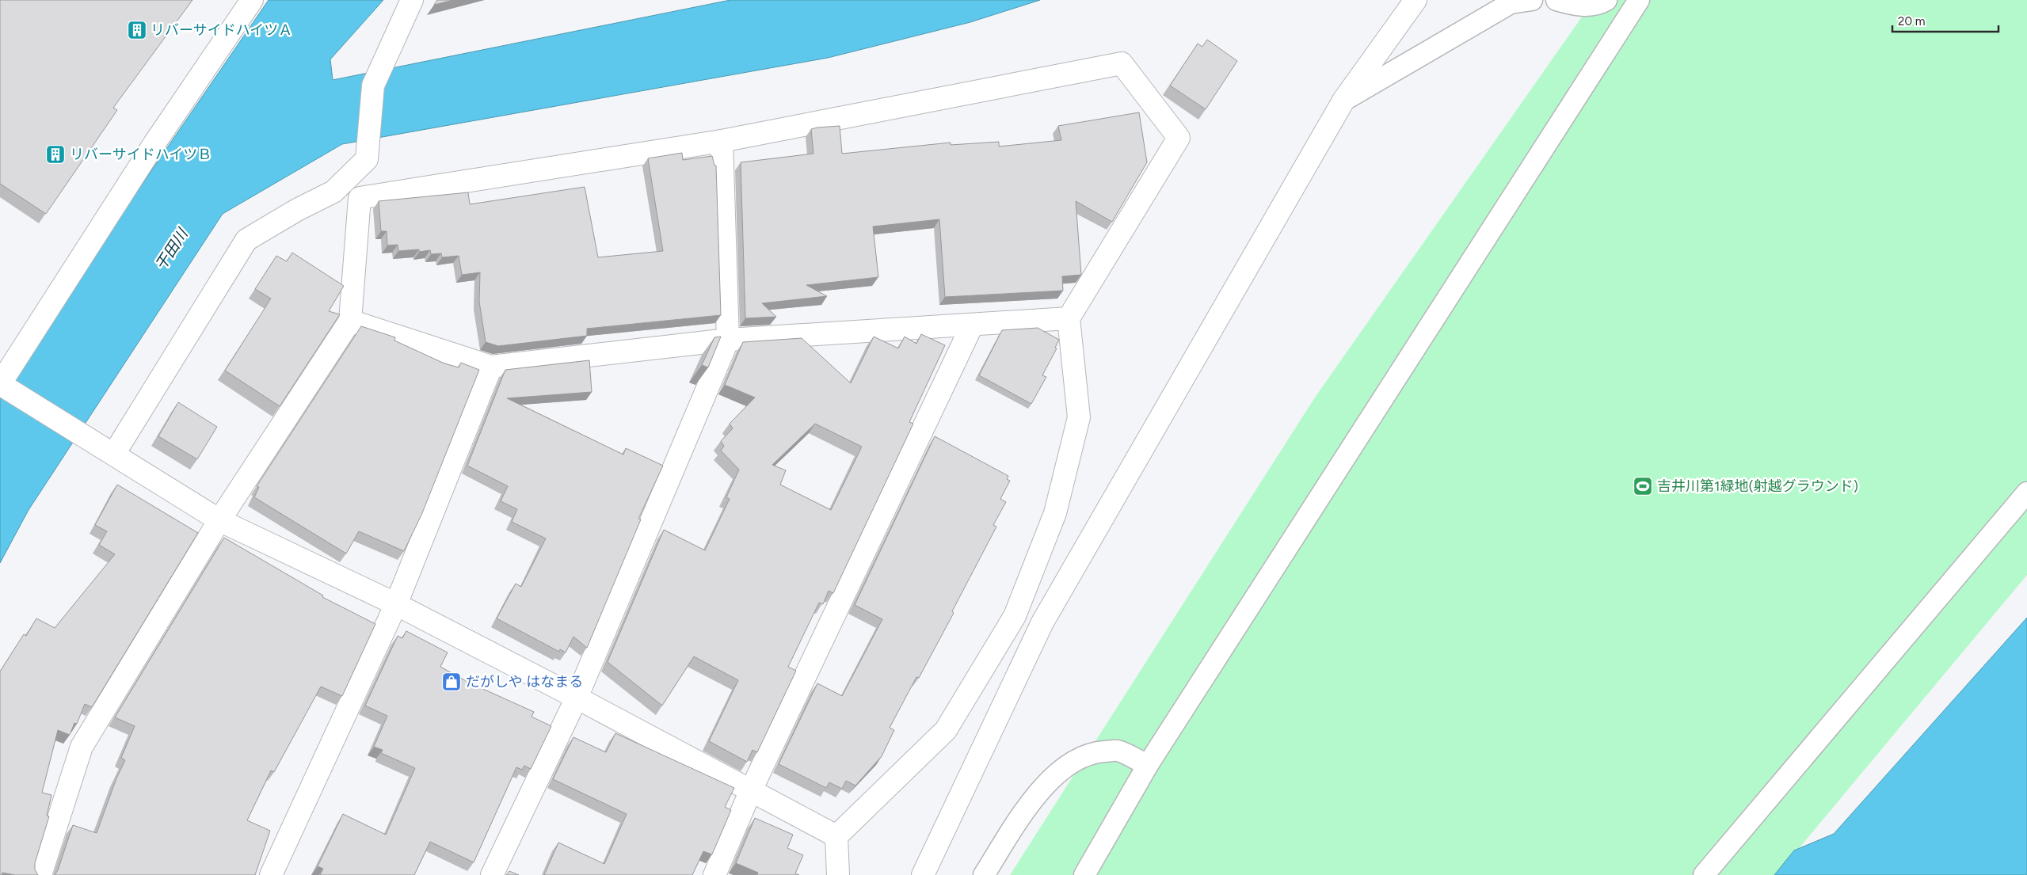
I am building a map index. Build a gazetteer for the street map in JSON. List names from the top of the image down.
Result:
{
  "water": ["干田川"],
  "places": {
    "building": ["リバーサイドハイツＡ", "リバーサイドハイツＢ"],
    "sports": ["吉井川第1緑地(射越グラウンド)"],
    "shop": ["だがしや はなまる"]
  },
  "scale_bar": "20 m"
}
